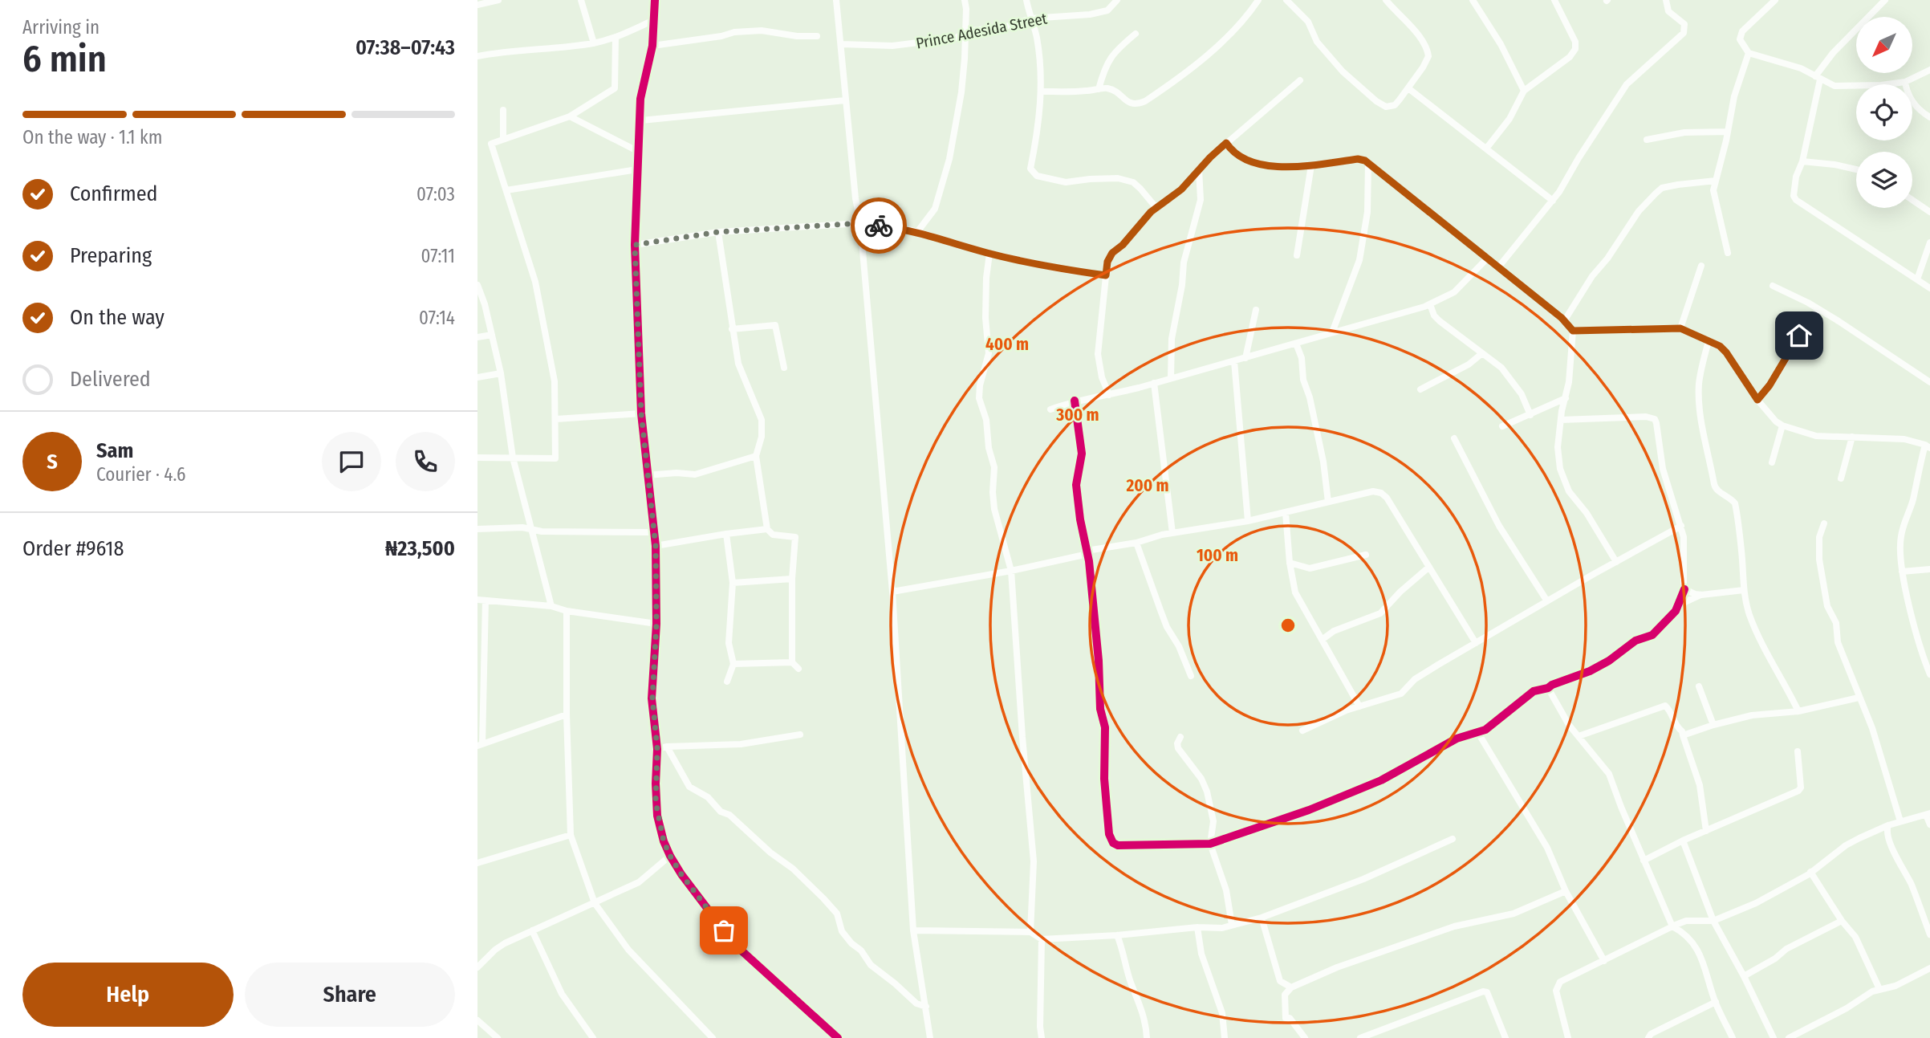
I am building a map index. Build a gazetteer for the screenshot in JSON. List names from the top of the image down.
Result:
{
  "streets": {
    "street": ["Prince Adesida Street"]
  },
  "north": "bottom left",
  "page": {
    "heading": ["6 min", "Arriving in", "07:38–07:43"],
    "panel": [
      "Sam",
      "Courier · 4.6",
      "Order #9618",
      "₦23,500"
    ],
    "bar": "On the way · 1.1 km",
    "list": [
      ["Confirmed", "07:03"],
      ["Preparing", "07:11"],
      ["On the way", "07:14"],
      "Delivered"
    ],
    "round": "S",
    "buttons": ["Help", "Share"]
  },
  "rings": [
    "400 m",
    "300 m",
    "200 m",
    "100 m"
  ]
}
